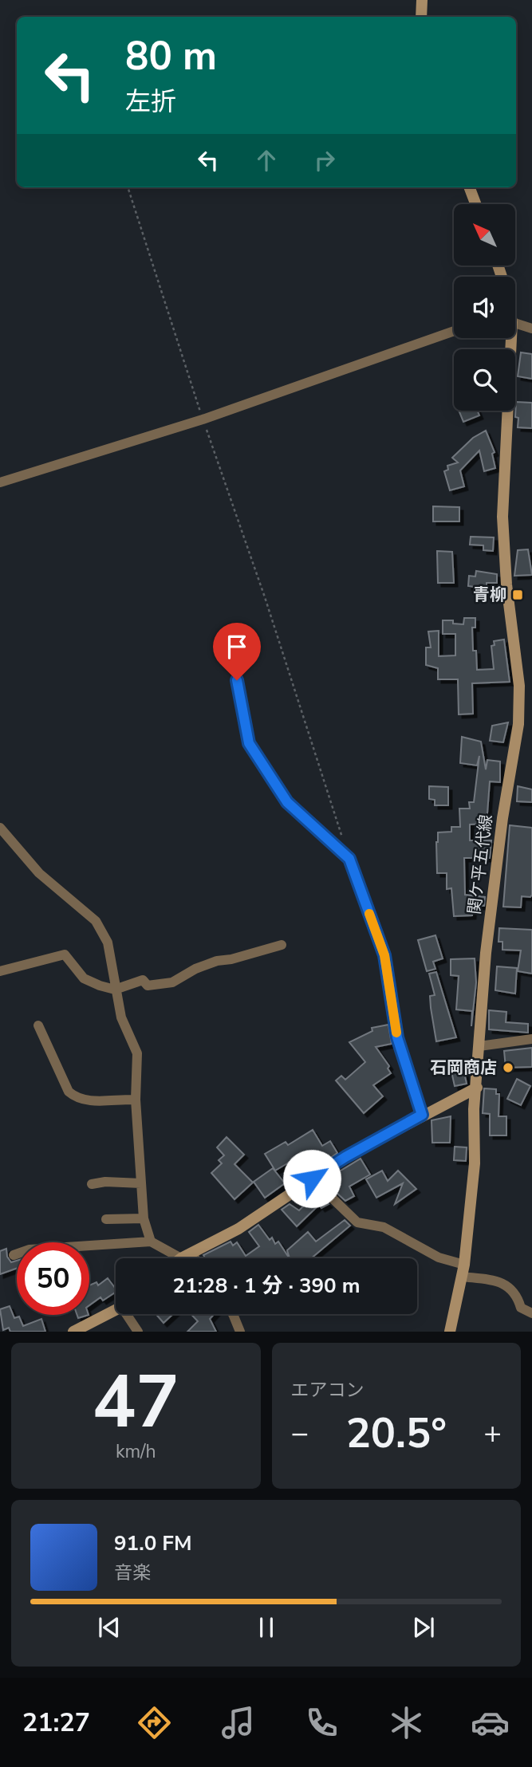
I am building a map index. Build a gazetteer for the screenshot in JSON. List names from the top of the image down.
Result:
{
  "streets": {
    "main road": ["関ケ平五代線"]
  },
  "places": {
    "transit": ["青柳"],
    "other": ["石岡商店"]
  },
  "north": "top left",
  "page": {
    "turn": ["80 m", "左折"],
    "limit": "50",
    "trip": "21:28 · 1 分 · 390 m",
    "tile": [
      ["47", "km/h"],
      "エアコン"
    ],
    "heat": ["−", "20.5°", "+"],
    "song": ["91.0 FM", "音楽"],
    "tabs": "21:27"
  }
}
